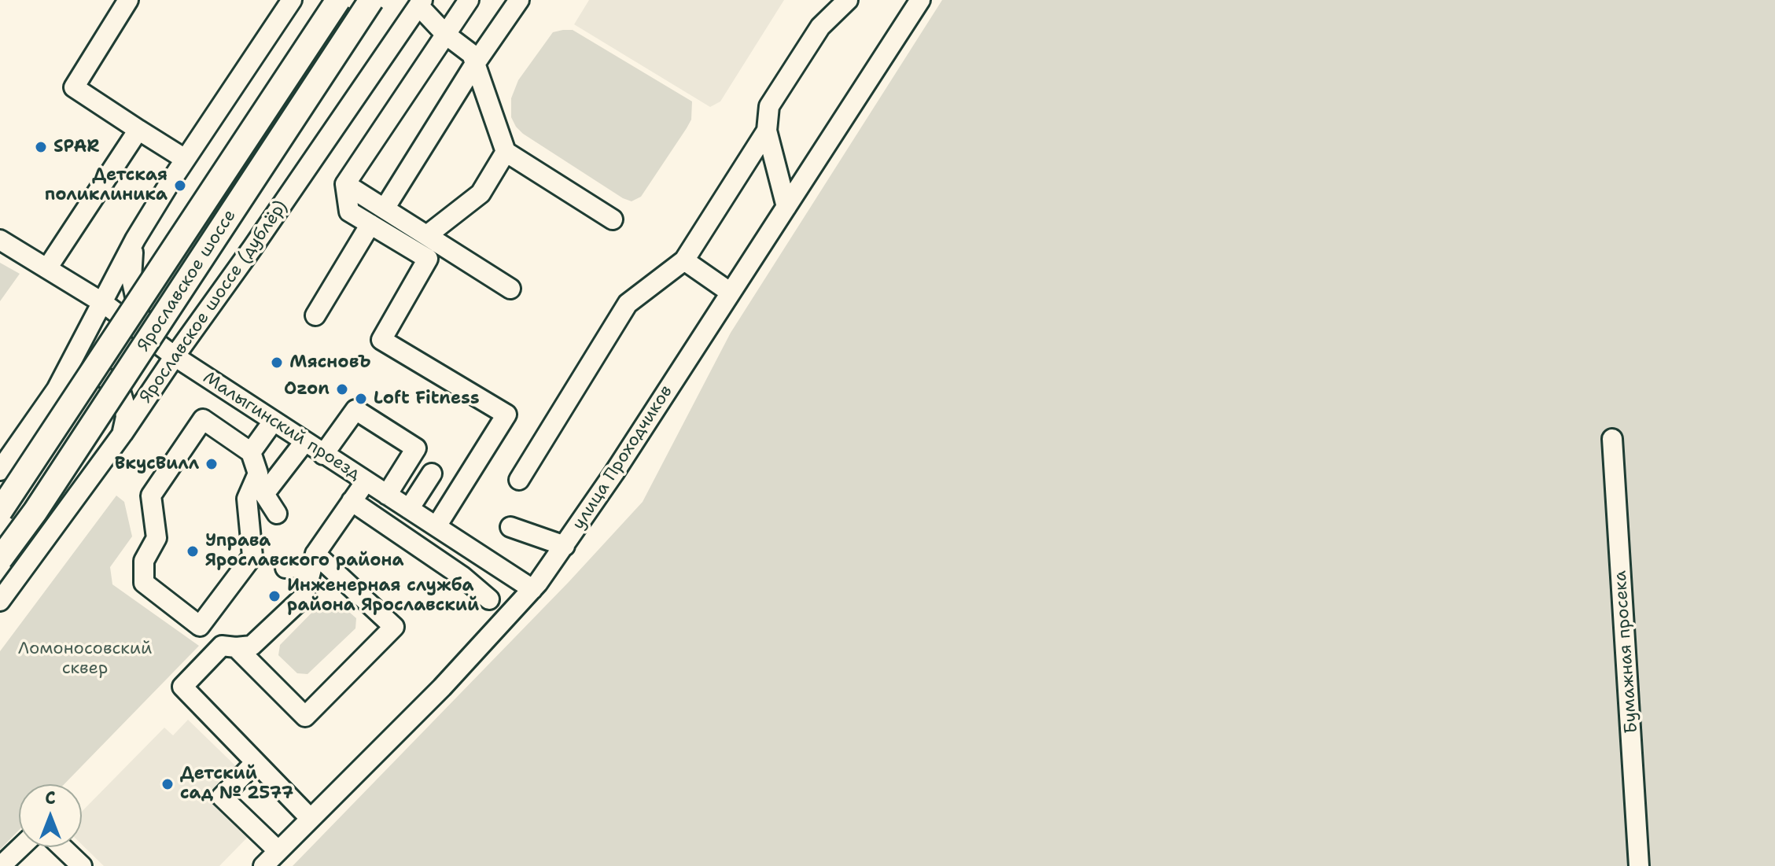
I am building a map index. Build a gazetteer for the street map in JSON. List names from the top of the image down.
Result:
{
  "streets": {
    "main road": ["Ярославское шоссе"],
    "street": [
      "Ярославское шоссе (дублёр)",
      "Малыгинский проезд",
      "улица Проходчиков",
      "Бумажная просека"
    ]
  },
  "crossings": [
    ["Ярославское шоссе (дублёр)", "Малыгинский проезд"],
    ["Малыгинский проезд", "улица Проходчиков"]
  ],
  "parks": ["Ломоносовский сквер"],
  "places": [
    "SPAR",
    "Детская поликлиника",
    "МясновЪ",
    "Ozon",
    "Loft Fitness",
    "ВкусВилл",
    "Управа Ярославского района",
    "Инженерная служба района Ярославский",
    "Детский сад № 2577"
  ],
  "north": "top"
}
